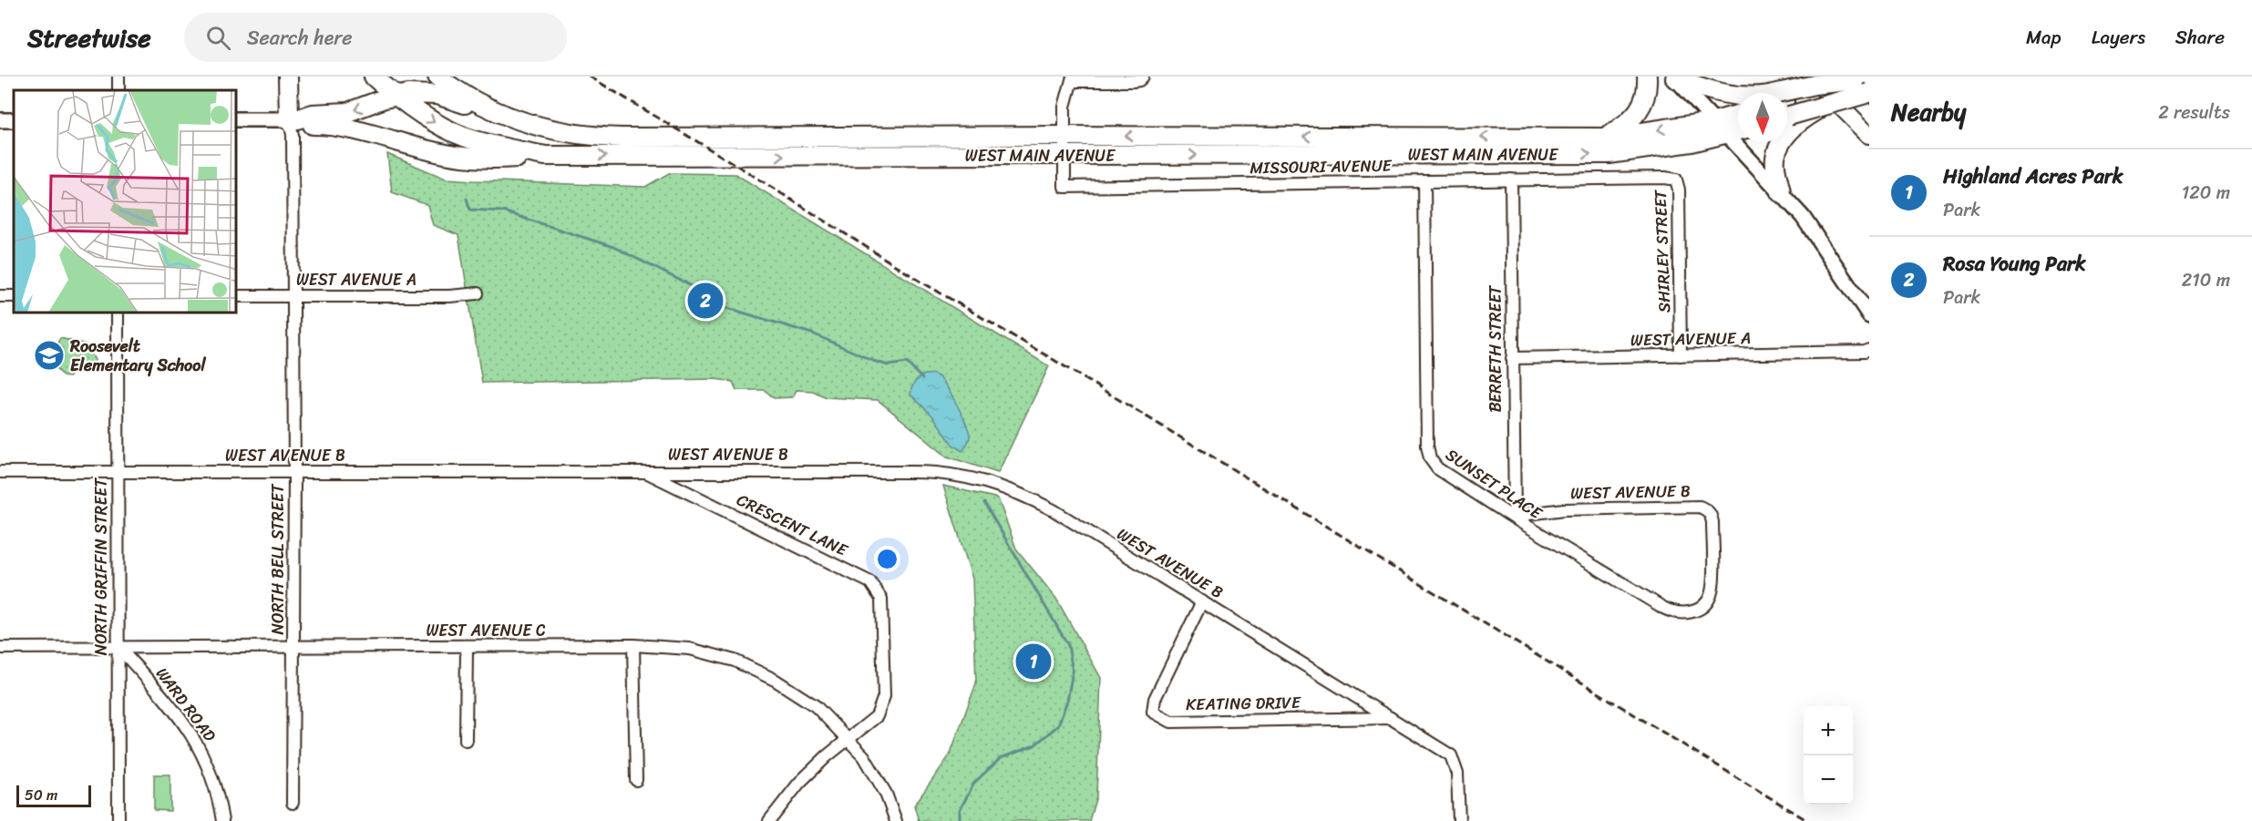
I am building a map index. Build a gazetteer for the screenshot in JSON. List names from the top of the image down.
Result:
{
  "streets": {
    "main road": ["WEST MAIN AVENUE"],
    "street": [
      "MISSOURI AVENUE",
      "SHIRLEY STREET",
      "WEST AVENUE A",
      "BERRETH STREET",
      "WEST AVENUE B",
      "SUNSET PLACE",
      "CRESCENT LANE",
      "NORTH BELL STREET",
      "NORTH GRIFFIN STREET",
      "WEST AVENUE C",
      "KEATING DRIVE",
      "WARD ROAD"
    ]
  },
  "crossings": [
    ["WEST MAIN AVENUE", "MISSOURI AVENUE"],
    ["MISSOURI AVENUE", "SHIRLEY STREET"],
    ["MISSOURI AVENUE", "BERRETH STREET"],
    ["MISSOURI AVENUE", "SUNSET PLACE"],
    ["SHIRLEY STREET", "WEST AVENUE A"],
    ["WEST AVENUE A", "BERRETH STREET"],
    ["WEST AVENUE A", "NORTH BELL STREET"],
    ["BERRETH STREET", "WEST AVENUE B"],
    ["BERRETH STREET", "SUNSET PLACE"],
    ["WEST AVENUE B", "SUNSET PLACE"],
    ["WEST AVENUE B", "CRESCENT LANE"],
    ["WEST AVENUE B", "NORTH BELL STREET"],
    ["WEST AVENUE B", "NORTH GRIFFIN STREET"],
    ["WEST AVENUE B", "KEATING DRIVE"],
    ["CRESCENT LANE", "WEST AVENUE C"],
    ["NORTH BELL STREET", "WEST AVENUE C"],
    ["NORTH GRIFFIN STREET", "WEST AVENUE C"],
    ["NORTH GRIFFIN STREET", "WARD ROAD"],
    ["WEST AVENUE C", "WARD ROAD"]
  ],
  "places": {
    "school or university": ["Roosevelt Elementary School"]
  },
  "scale_bar": "50 m",
  "north": "bottom",
  "page": {
    "header": "Streetwise",
    "search": "Search here",
    "nav": ["Map", "Layers", "Share"],
    "heading": ["Nearby", "2 results"],
    "list": [
      {
        "mark": "1",
        "name": "Highland Acres Park",
        "note": "Park",
        "value": "120 m"
      },
      {
        "mark": "2",
        "name": "Rosa Young Park",
        "note": "Park",
        "value": "210 m"
      }
    ],
    "pins": ["2", "1"],
    "map_buttons": ["+", "−"],
    "scale": "50 m"
  }
}
